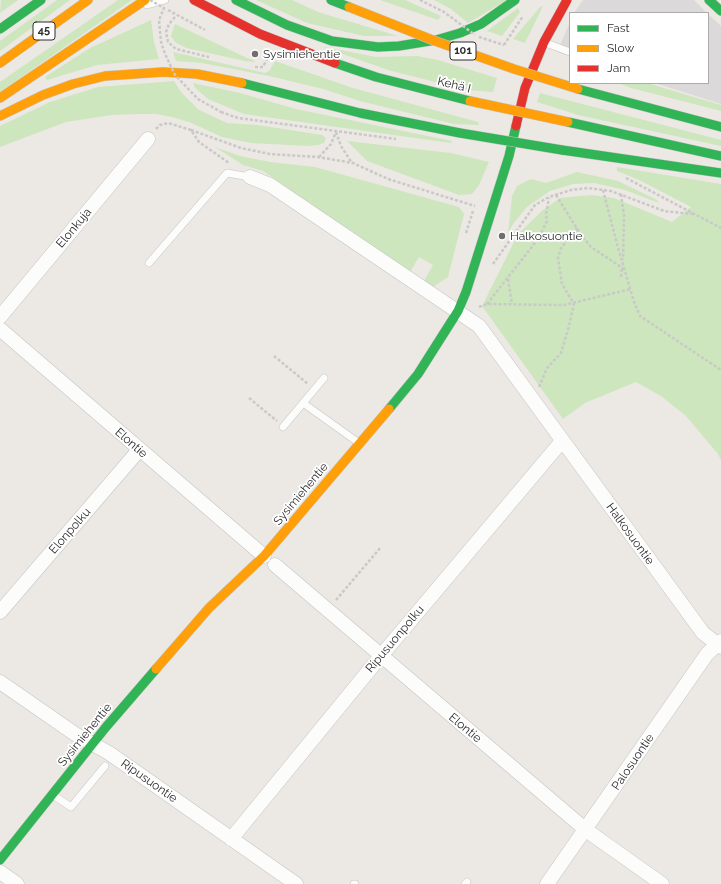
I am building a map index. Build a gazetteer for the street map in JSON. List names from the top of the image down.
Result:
{
  "streets": {
    "main road": [
      "45",
      "101",
      "Kehä I",
      "Sysimiehentie"
    ],
    "street": [
      "Elonkuja",
      "Elontie",
      "Elonpolku",
      "Halkosuontie",
      "Ripusuonpolku",
      "Palosuontie",
      "Ripusuontie"
    ]
  },
  "crossings": [
    ["Elontie", "Sysimiehentie"],
    ["Elontie", "Elonpolku"],
    ["Elontie", "Ripusuonpolku"],
    ["Elontie", "Palosuontie"],
    ["Sysimiehentie", "Halkosuontie"],
    ["Sysimiehentie", "Ripusuontie"],
    ["Halkosuontie", "Ripusuonpolku"],
    ["Halkosuontie", "Palosuontie"],
    ["Ripusuonpolku", "Ripusuontie"]
  ],
  "places": ["Sysimiehentie", "Halkosuontie"],
  "legend": ["Fast", "Slow", "Jam"]
}
